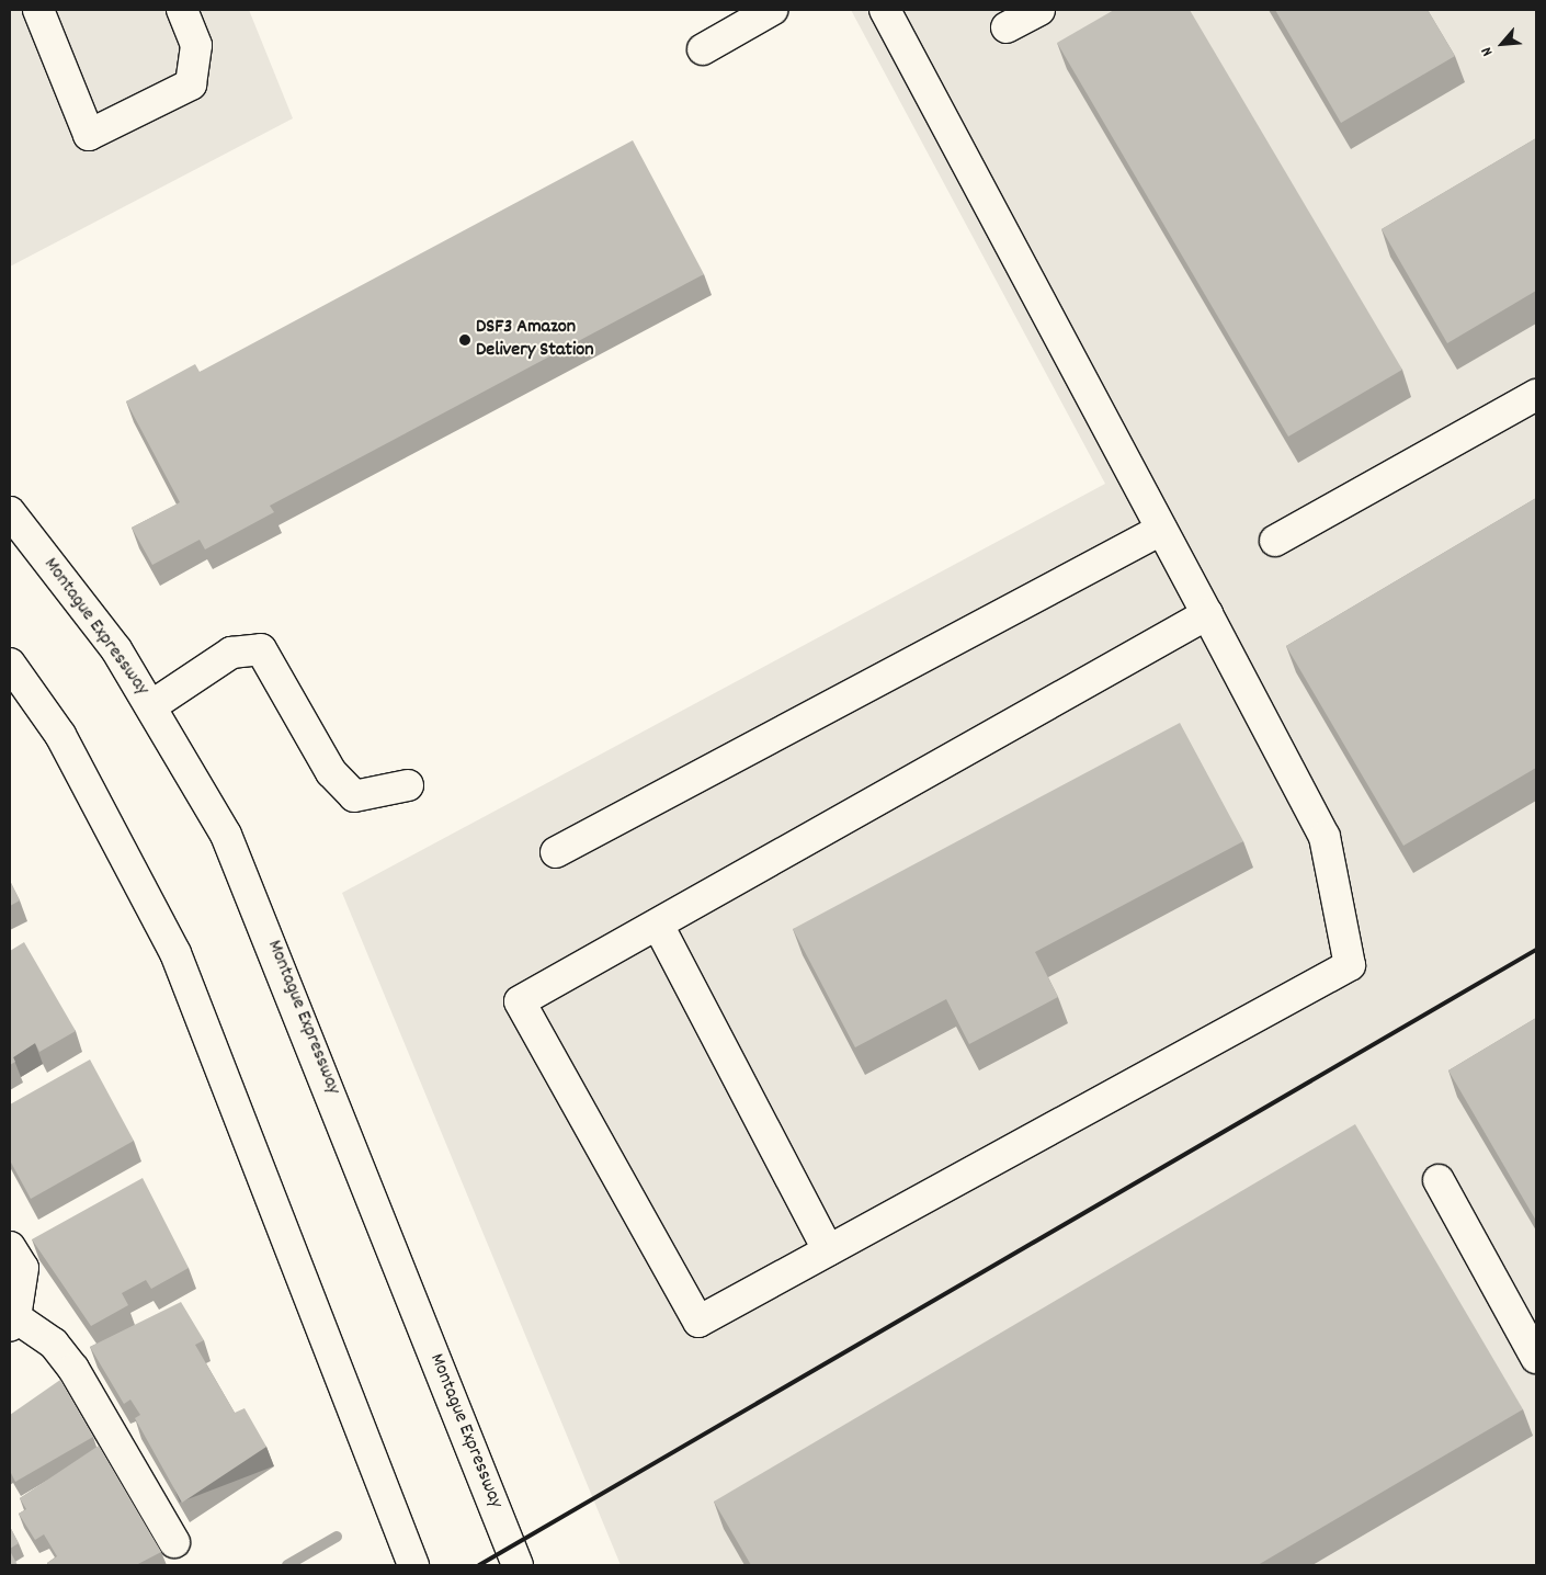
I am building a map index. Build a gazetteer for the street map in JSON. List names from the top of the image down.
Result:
{
  "streets": {
    "main road": ["Montague Expressway"]
  },
  "places": ["DSF3 Amazon Delivery Station"],
  "north": "bottom left"
}
